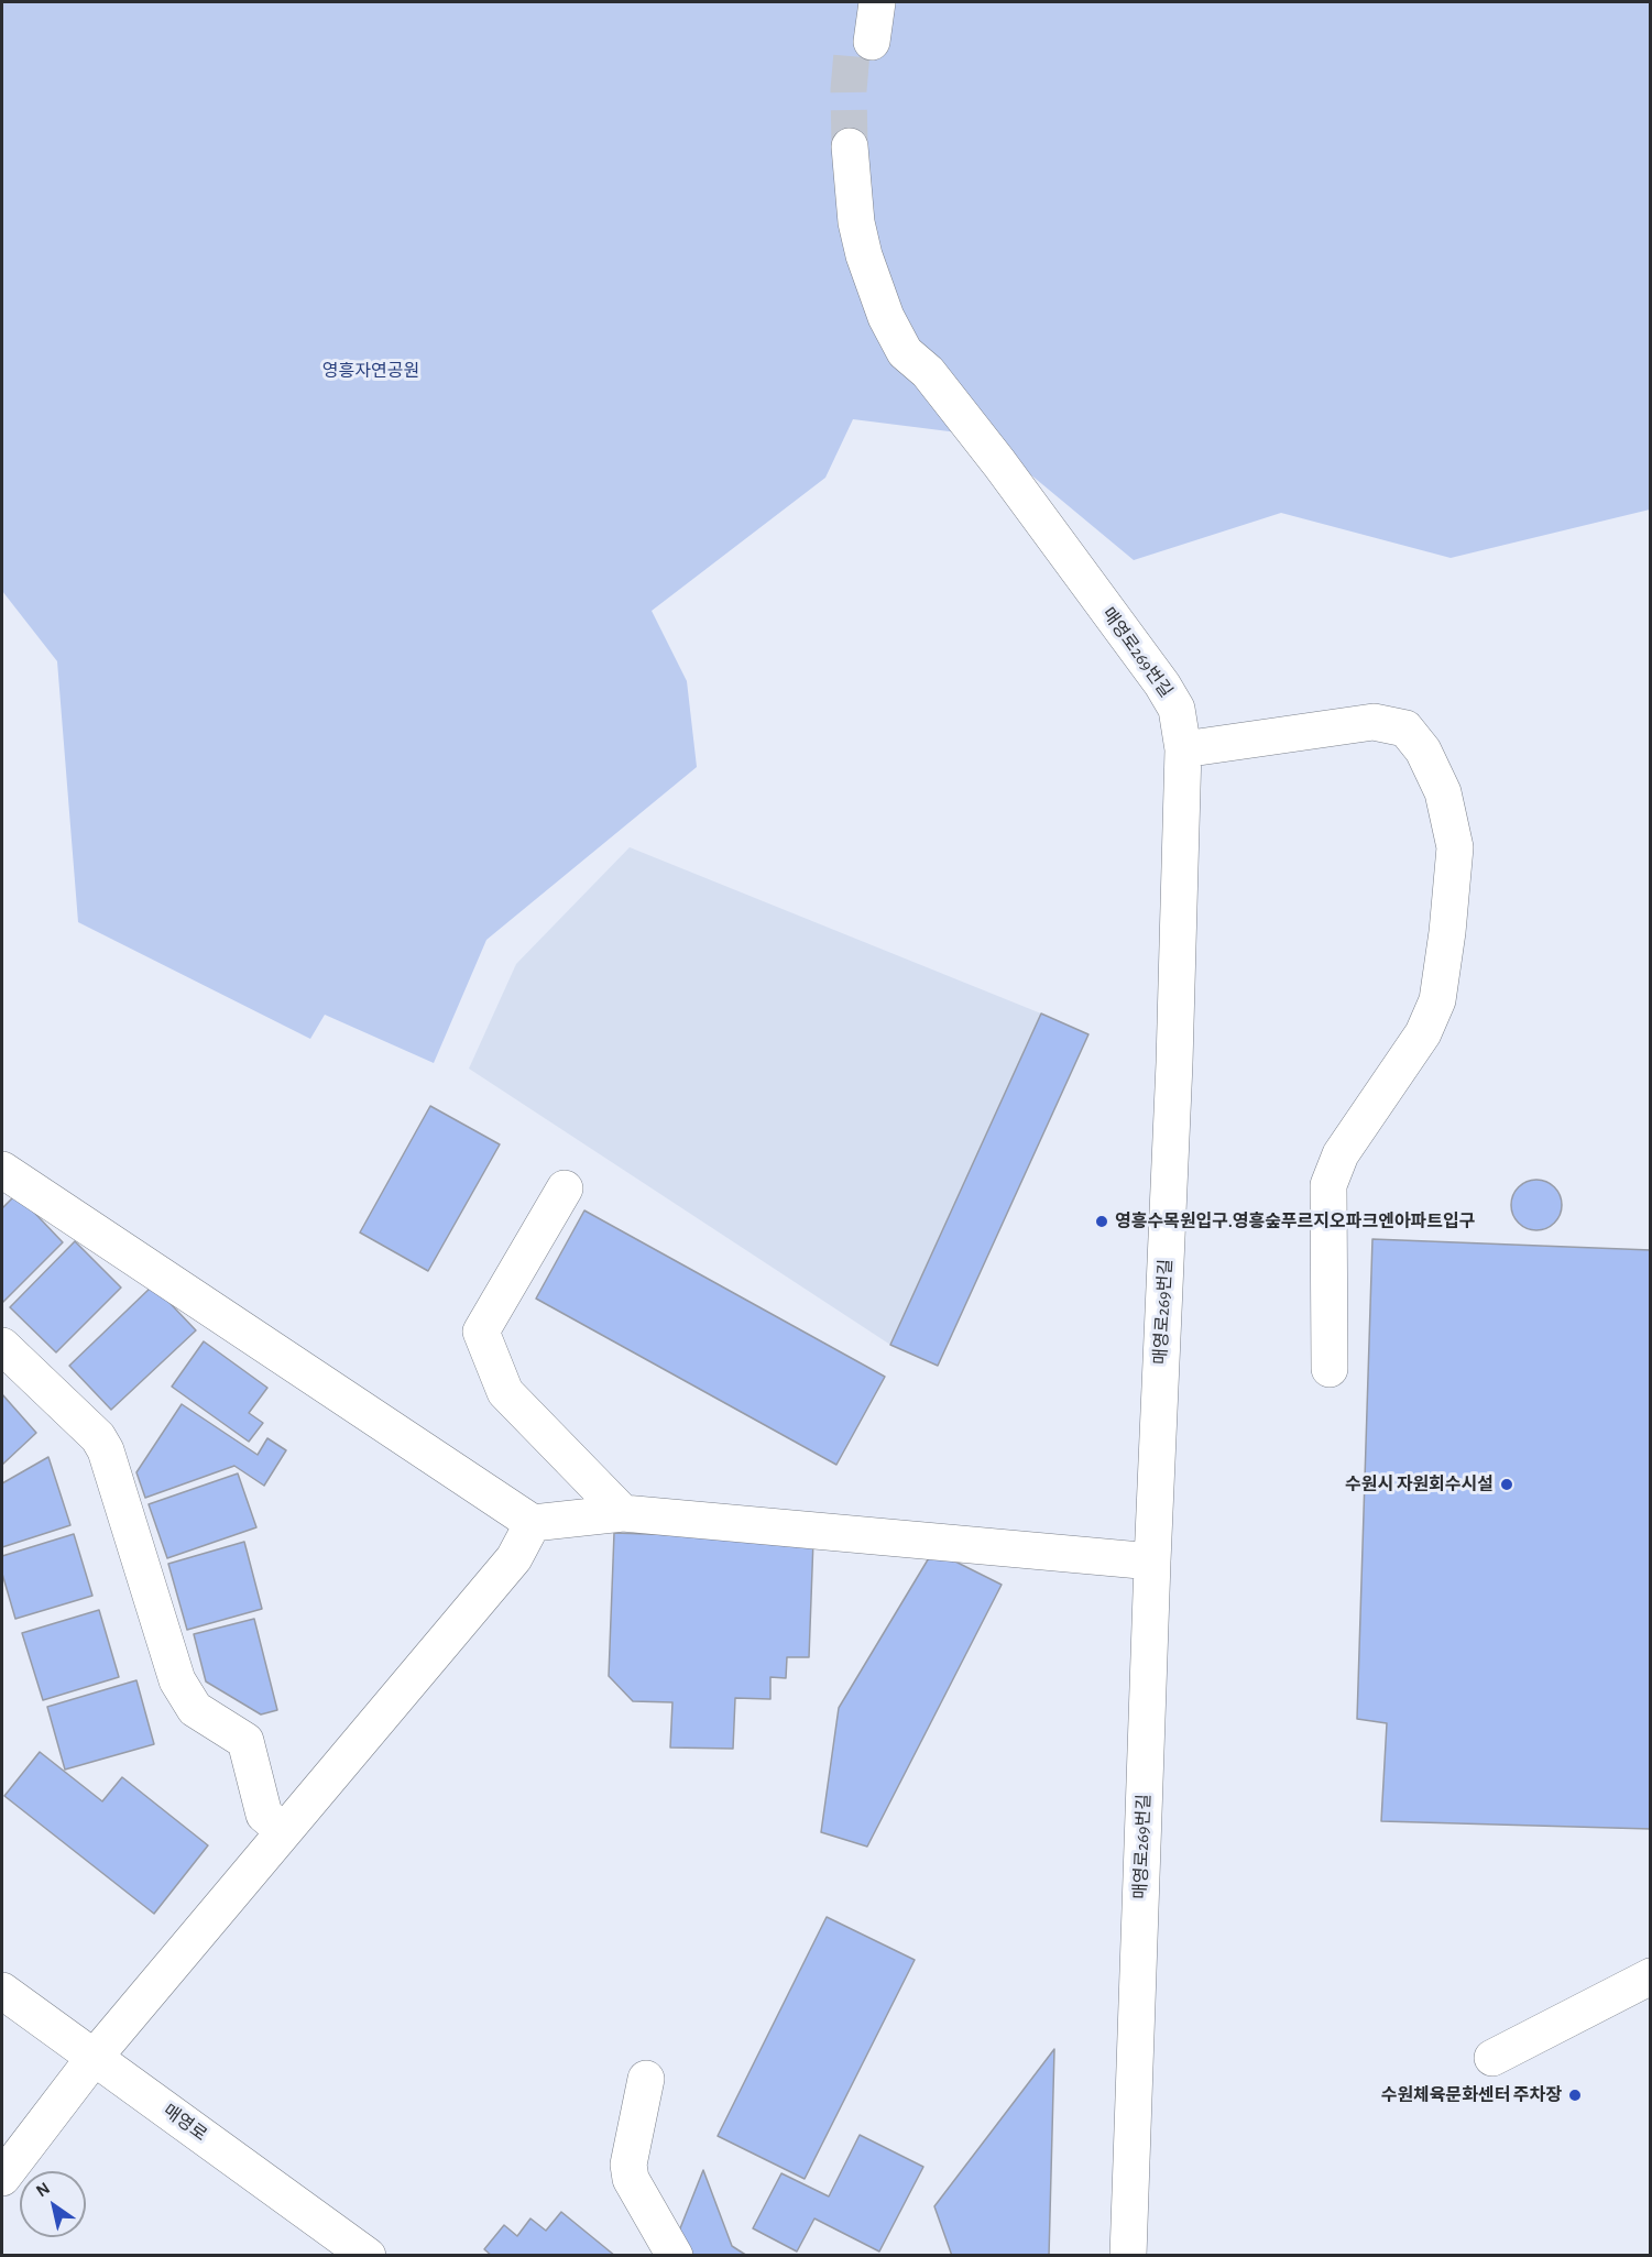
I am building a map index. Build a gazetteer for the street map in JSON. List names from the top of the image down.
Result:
{
  "streets": {
    "street": ["매영로269번길", "매영로"]
  },
  "parks": ["영흥자연공원"],
  "places": ["영흥수목원입구.영흥숲푸르지오파크엔아파트입구", "수원시 자원회수시설", "수원체육문화센터 주차장"],
  "north": "top left"
}
